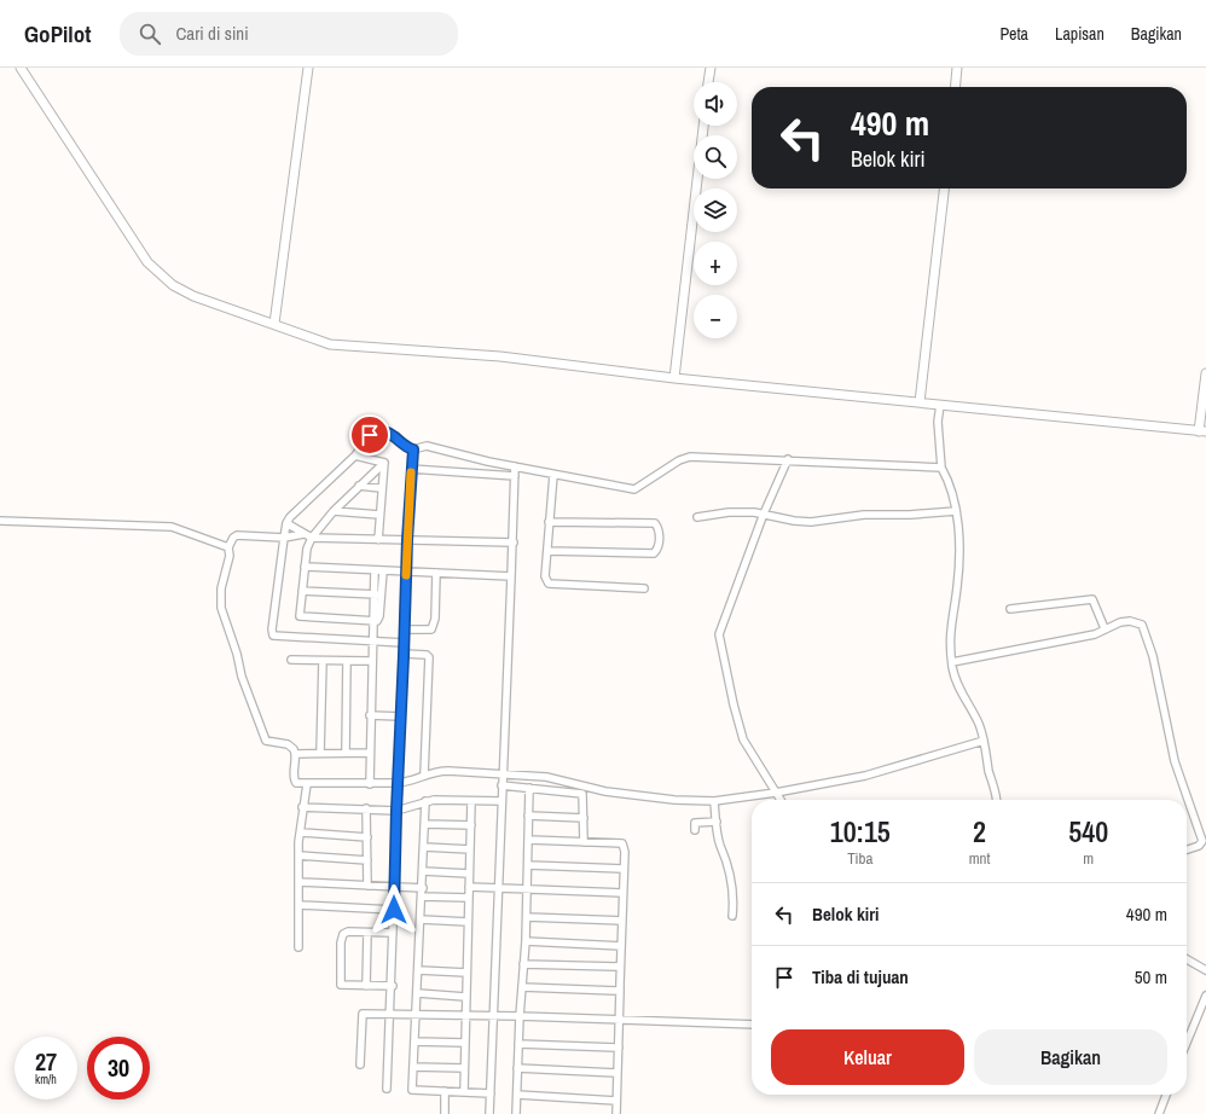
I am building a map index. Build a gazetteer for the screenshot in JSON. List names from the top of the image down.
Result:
{
  "page": {
    "header": "GoPilot",
    "search": "Cari di sini",
    "nav": ["Peta", "Lapisan", "Bagikan"],
    "map_buttons": ["+", "−"],
    "turn": ["490 m", "Belok kiri"],
    "eta": [
      "10:15",
      "Tiba",
      "2",
      "mnt",
      "540",
      "m"
    ],
    "list": [
      {
        "name": "Belok kiri",
        "value": "490 m"
      },
      {
        "name": "Tiba di tujuan",
        "value": "50 m"
      }
    ],
    "buttons": ["Keluar", "Bagikan"],
    "speed": "27 km/h",
    "limit": "30"
  }
}
